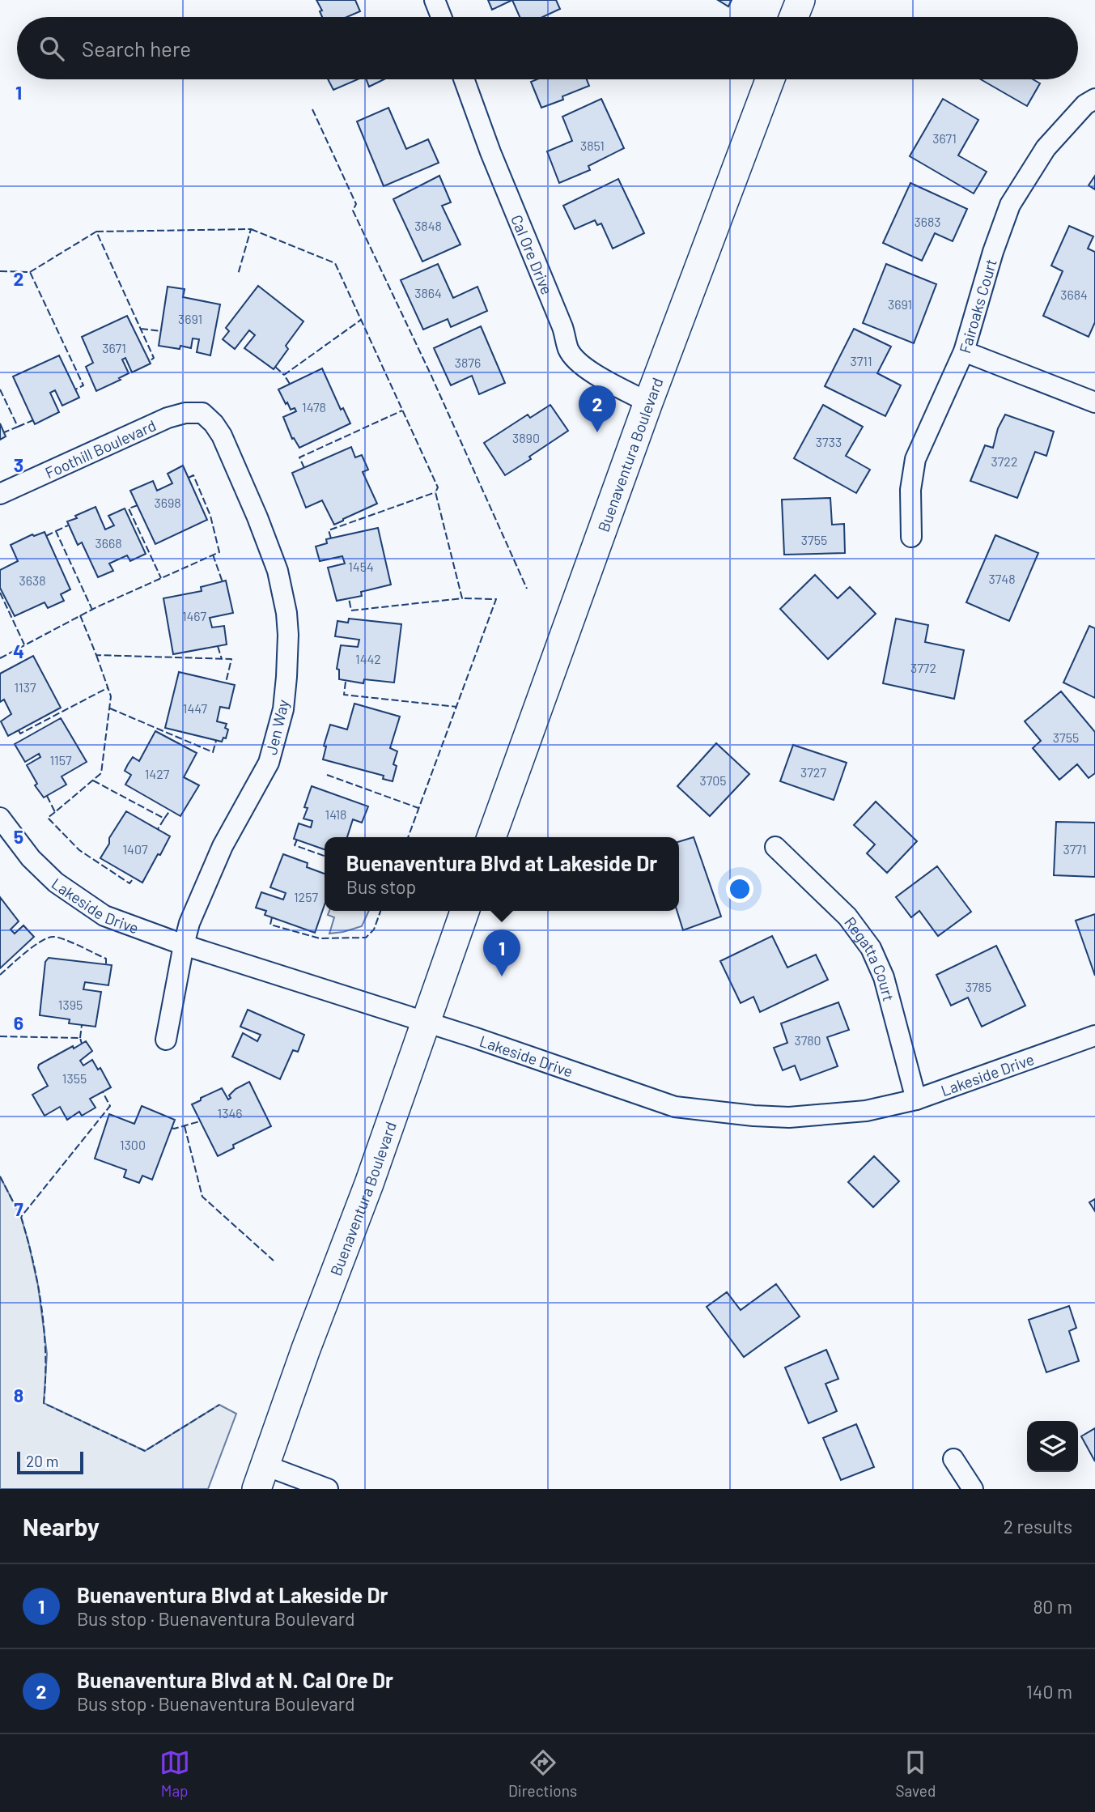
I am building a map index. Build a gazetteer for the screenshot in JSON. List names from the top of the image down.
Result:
{
  "streets": {
    "main road": ["Buenaventura Boulevard"],
    "street": [
      "Cal Ore Drive",
      "Fairoaks Court",
      "Foothill Boulevard",
      "Jen Way",
      "Lakeside Drive",
      "Regatta Court"
    ]
  },
  "crossings": [
    ["Cal Ore Drive", "Buenaventura Boulevard"],
    ["Foothill Boulevard", "Jen Way"],
    ["Buenaventura Boulevard", "Lakeside Drive"],
    ["Jen Way", "Lakeside Drive"],
    ["Lakeside Drive", "Regatta Court"]
  ],
  "house_numbers": [
    "3671",
    "3851",
    "3683",
    "3848",
    "3864",
    "3684",
    "3691",
    "3691",
    "3671",
    "3711",
    "3876",
    "1478",
    "3890",
    "3733",
    "3722",
    "3698",
    "3755",
    "3668",
    "1454",
    "3748",
    "3638",
    "1467",
    "1442",
    "3772",
    "1137",
    "1447",
    "3755",
    "1157",
    "3727",
    "1427",
    "3705",
    "1418",
    "1407",
    "3771",
    "1257",
    "3785",
    "1395",
    "3780",
    "1355",
    "1346",
    "1300"
  ],
  "scale_bar": "20 m",
  "page": {
    "search": "Search here",
    "pins": ["2", "1"],
    "popup": ["Buenaventura Blvd at Lakeside Dr", "Bus stop"],
    "scale": "20 m",
    "heading": ["Nearby", "2 results"],
    "list": [
      {
        "mark": "1",
        "name": "Buenaventura Blvd at Lakeside Dr",
        "note": "Bus stop · Buenaventura Boulevard",
        "value": "80 m"
      },
      {
        "mark": "2",
        "name": "Buenaventura Blvd at N. Cal Ore Dr",
        "note": "Bus stop · Buenaventura Boulevard",
        "value": "140 m"
      }
    ],
    "nav": ["Map", "Directions", "Saved"]
  },
  "grid": {
    "rows": [
      "1",
      "2",
      "3",
      "4",
      "5",
      "6",
      "7",
      "8"
    ]
  }
}
